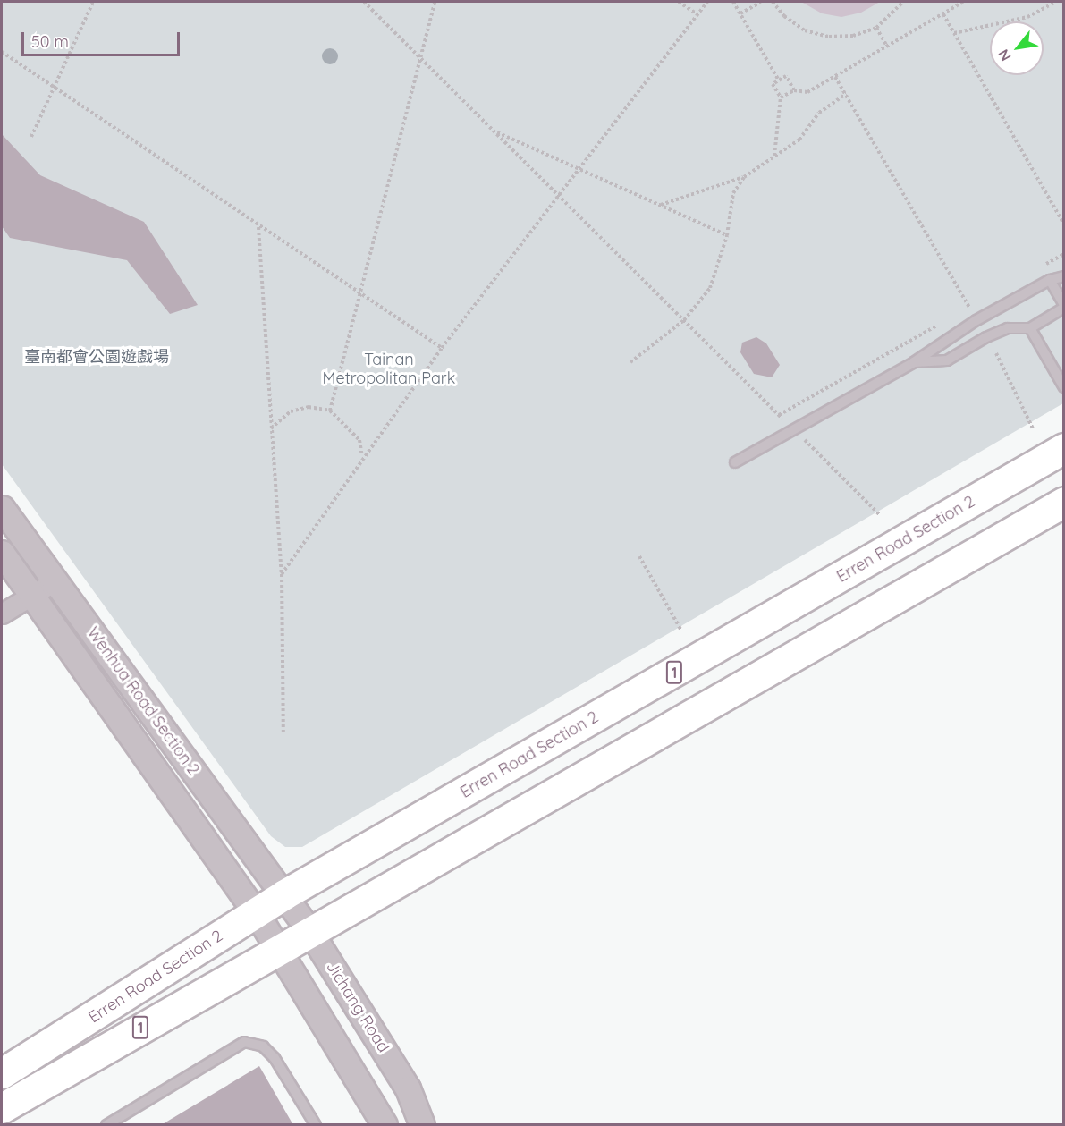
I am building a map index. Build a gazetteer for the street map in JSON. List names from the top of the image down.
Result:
{
  "streets": {
    "main road": ["Erren Road Section 2", "1"],
    "street": ["Wenhua Road Section 2", "Jichang Road"]
  },
  "crossings": [
    ["Erren Road Section 2", "Wenhua Road Section 2"],
    ["Erren Road Section 2", "Jichang Road"],
    ["Wenhua Road Section 2", "Jichang Road"]
  ],
  "parks": ["臺南都會公園遊戲場", "Tainan Metropolitan Park"],
  "scale_bar": "50 m",
  "north": "bottom left"
}
